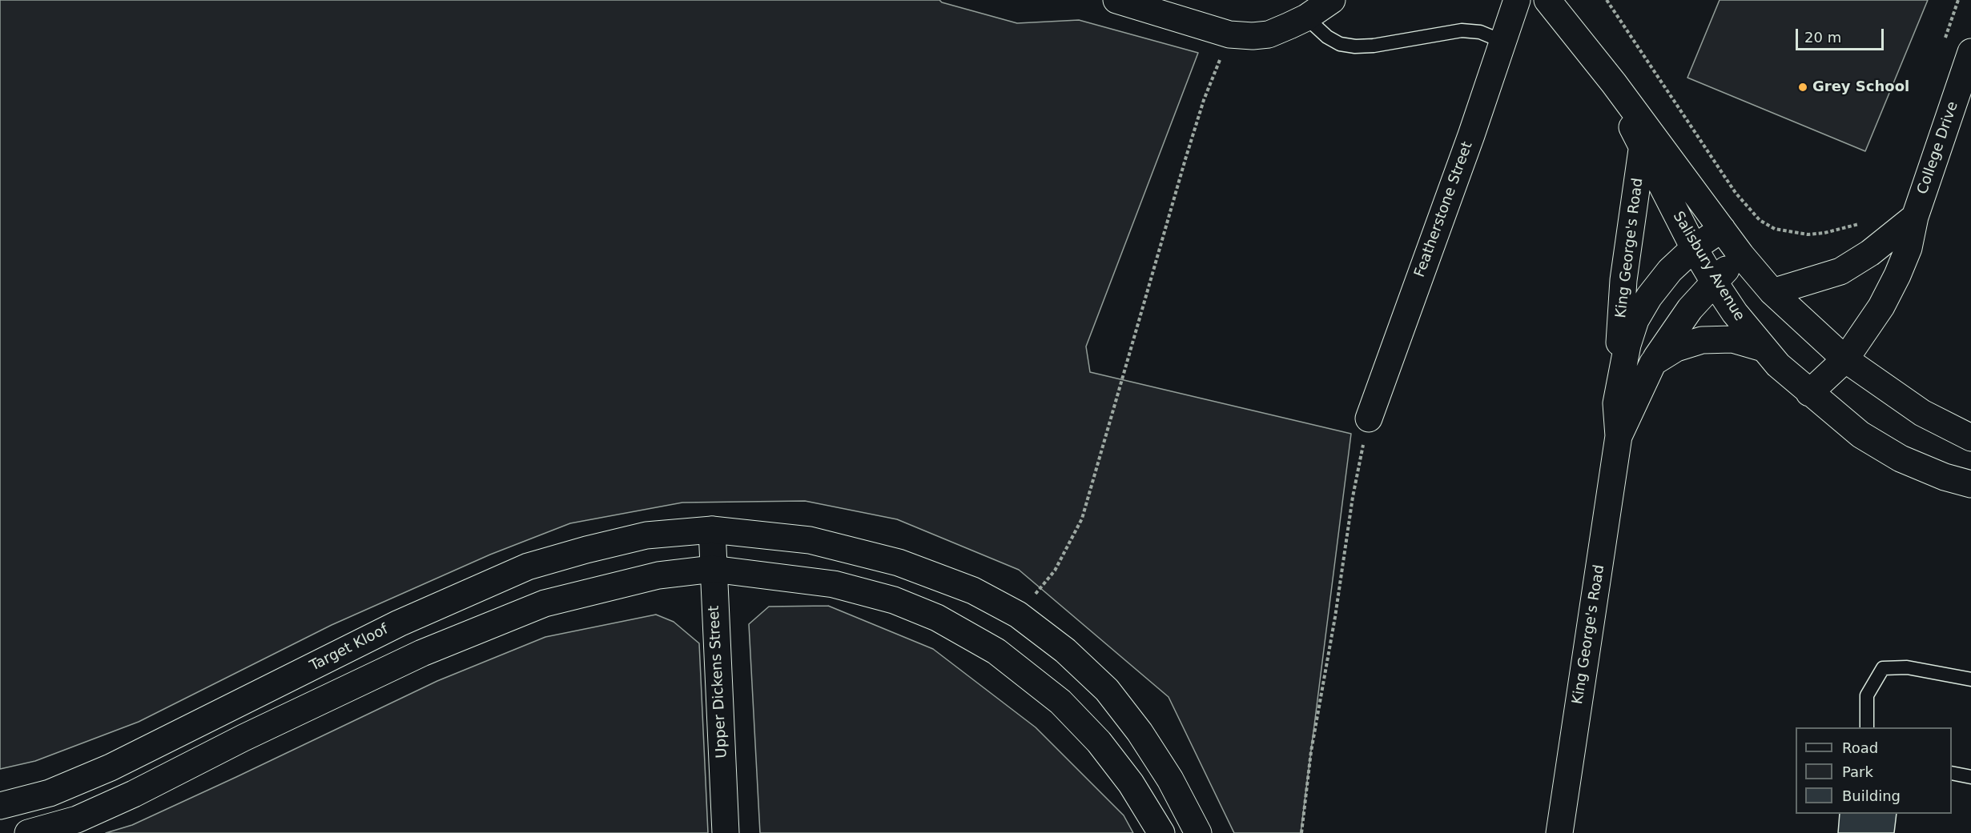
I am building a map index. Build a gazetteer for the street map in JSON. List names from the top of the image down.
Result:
{
  "streets": {
    "street": [
      "College Drive",
      "Featherstone Street",
      "King George's Road",
      "Salisbury Avenue",
      "Target Kloof",
      "Upper Dickens Street"
    ]
  },
  "crossings": [
    ["College Drive", "Salisbury Avenue"],
    ["King George's Road", "Salisbury Avenue"],
    ["Target Kloof", "Upper Dickens Street"]
  ],
  "places": ["Grey School"],
  "legend": ["Road", "Park", "Building"],
  "scale_bar": "20 m"
}
